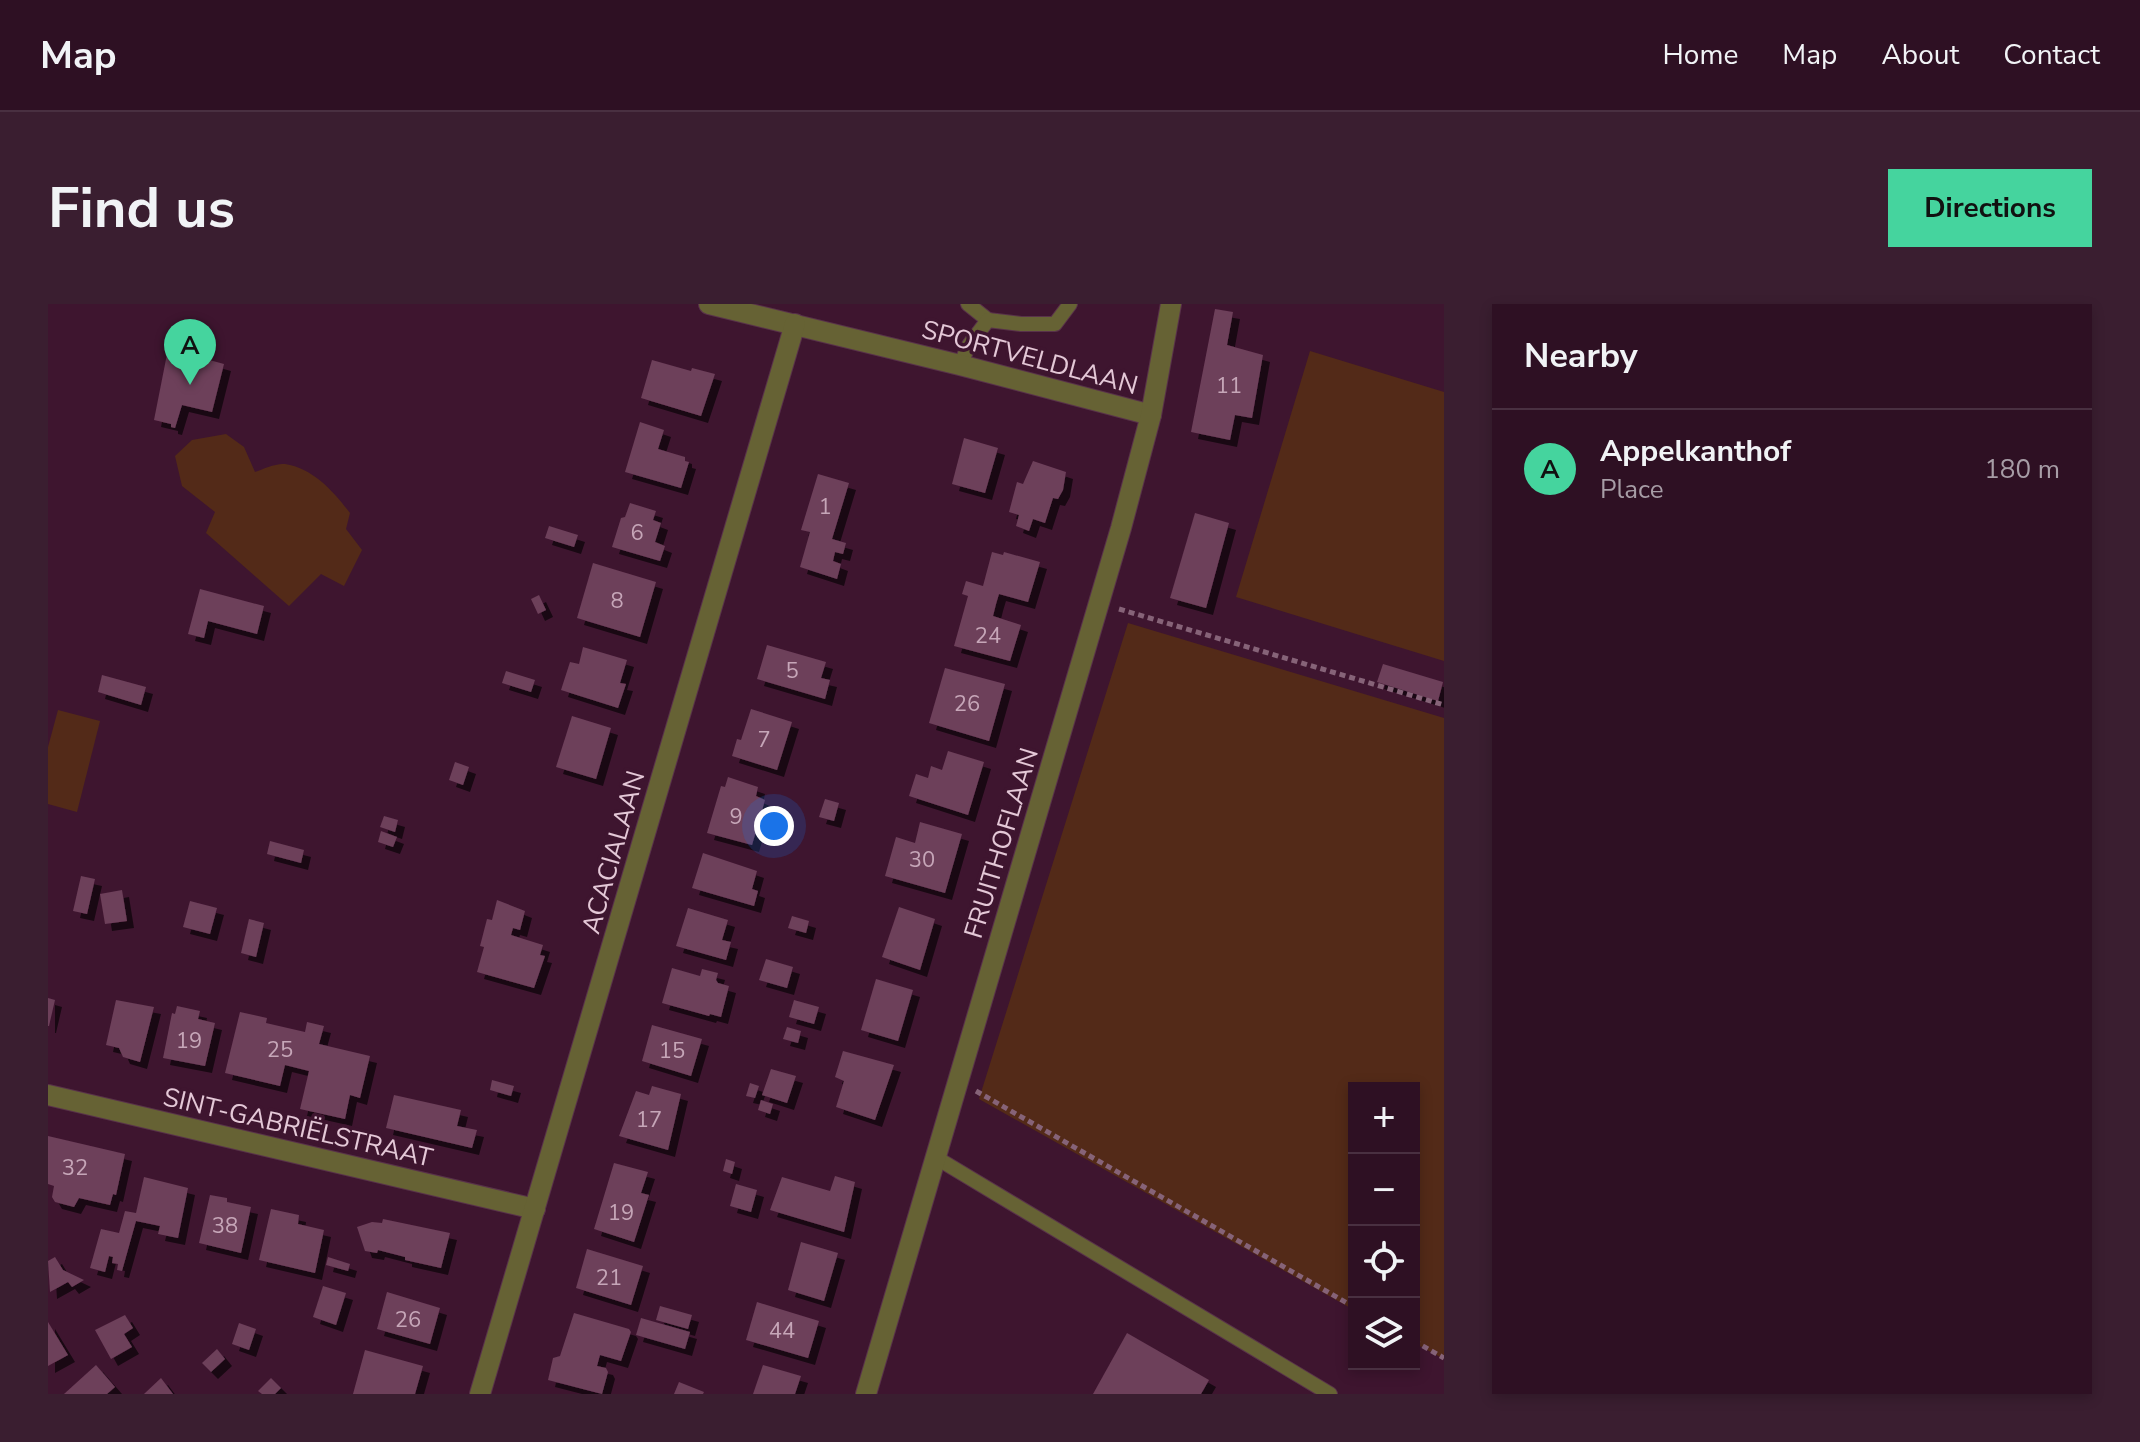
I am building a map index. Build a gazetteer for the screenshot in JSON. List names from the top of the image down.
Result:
{
  "streets": {
    "street": [
      "SPORTVELDLAAN",
      "FRUITHOFLAAN",
      "ACACIALAAN",
      "SINT-GABRIËLSTRAAT"
    ]
  },
  "crossings": [
    ["SPORTVELDLAAN", "FRUITHOFLAAN"],
    ["SPORTVELDLAAN", "ACACIALAAN"],
    ["ACACIALAAN", "SINT-GABRIËLSTRAAT"]
  ],
  "house_numbers": [
    "11",
    "1",
    "6",
    "8",
    "24",
    "5",
    "26",
    "7",
    "9",
    "30",
    "19",
    "25",
    "15",
    "17",
    "32",
    "19",
    "38",
    "21",
    "26",
    "44"
  ],
  "page": {
    "header": "Map",
    "nav": [
      "Home",
      "Map",
      "About",
      "Contact"
    ],
    "buttons": "Directions",
    "title": "Find us",
    "heading": "Nearby",
    "pins": "A",
    "list": [
      {
        "mark": "A",
        "name": "Appelkanthof",
        "note": "Place",
        "value": "180 m"
      }
    ],
    "map_buttons": ["+", "−"]
  }
}
